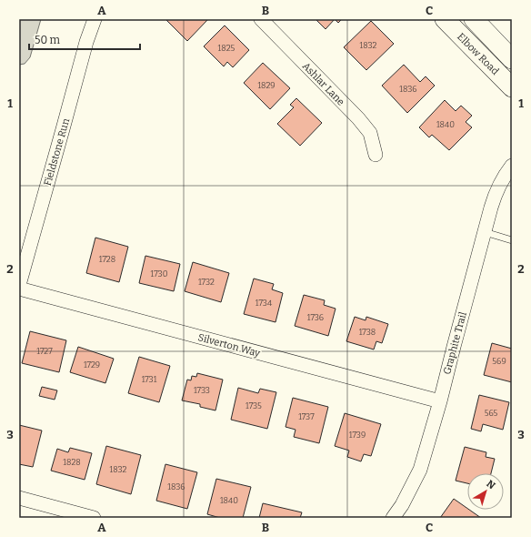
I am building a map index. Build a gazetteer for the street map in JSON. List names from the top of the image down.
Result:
{
  "streets": {
    "main road": ["Elbow Road"],
    "street": [
      "Ashlar Lane",
      "Fieldstone Run",
      "Graphite Trail",
      "Silverton Way"
    ]
  },
  "crossings": [
    ["Graphite Trail", "Silverton Way"]
  ],
  "house_numbers": [
    "1832",
    "1825",
    "1829",
    "1836",
    "1840",
    "1728",
    "1730",
    "1732",
    "1734",
    "1736",
    "1738",
    "1727",
    "569",
    "1729",
    "1731",
    "1733",
    "1735",
    "565",
    "1737",
    "1739",
    "1828",
    "1832",
    "1836",
    "1840"
  ],
  "scale_bar": "50 m",
  "north": "top right",
  "grid": {
    "columns": ["A", "B", "C"],
    "rows": ["1", "2", "3"]
  }
}
